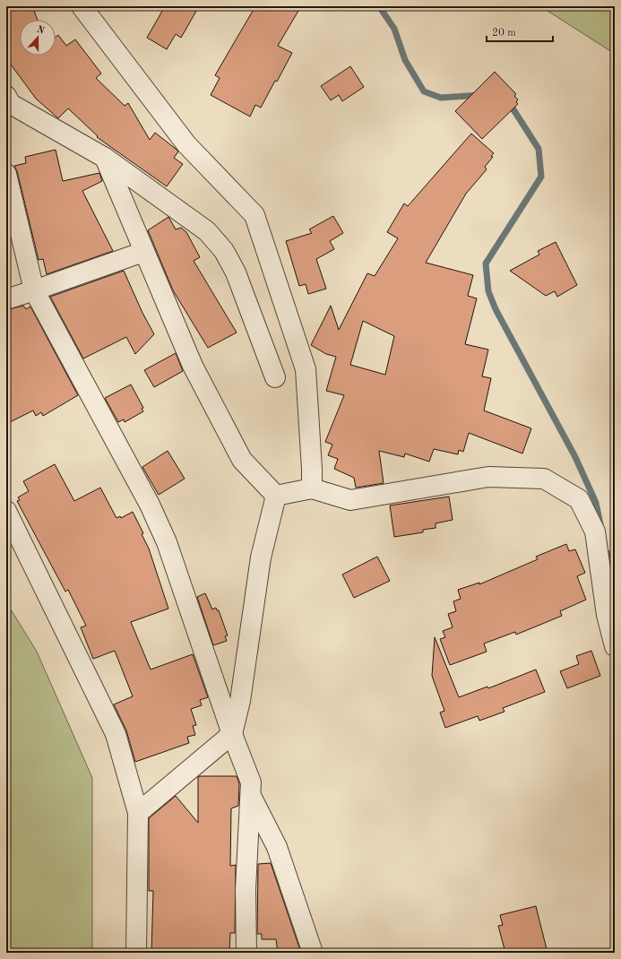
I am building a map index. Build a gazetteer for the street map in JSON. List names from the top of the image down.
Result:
{
  "scale_bar": "20 m",
  "north": "top"
}
